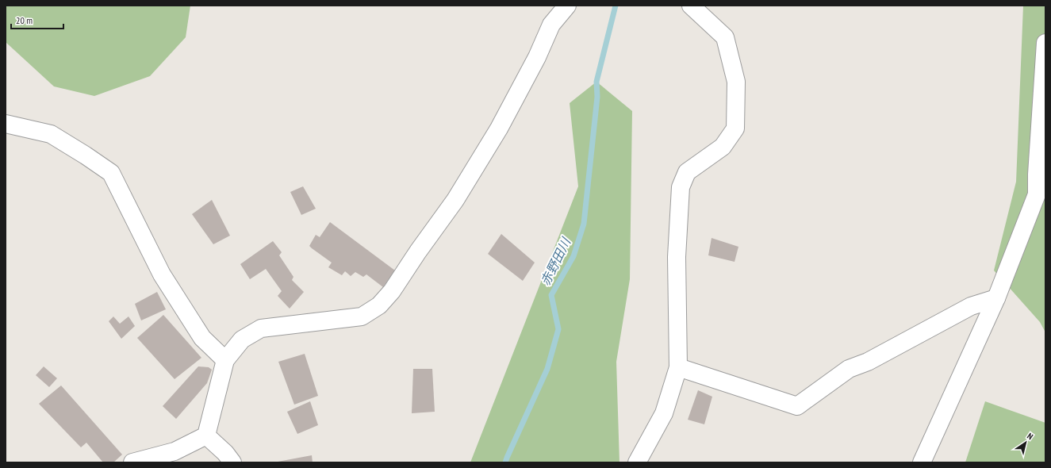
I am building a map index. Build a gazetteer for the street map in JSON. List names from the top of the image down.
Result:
{
  "water": ["赤野田川"],
  "scale_bar": "20 m",
  "north": "top right"
}
